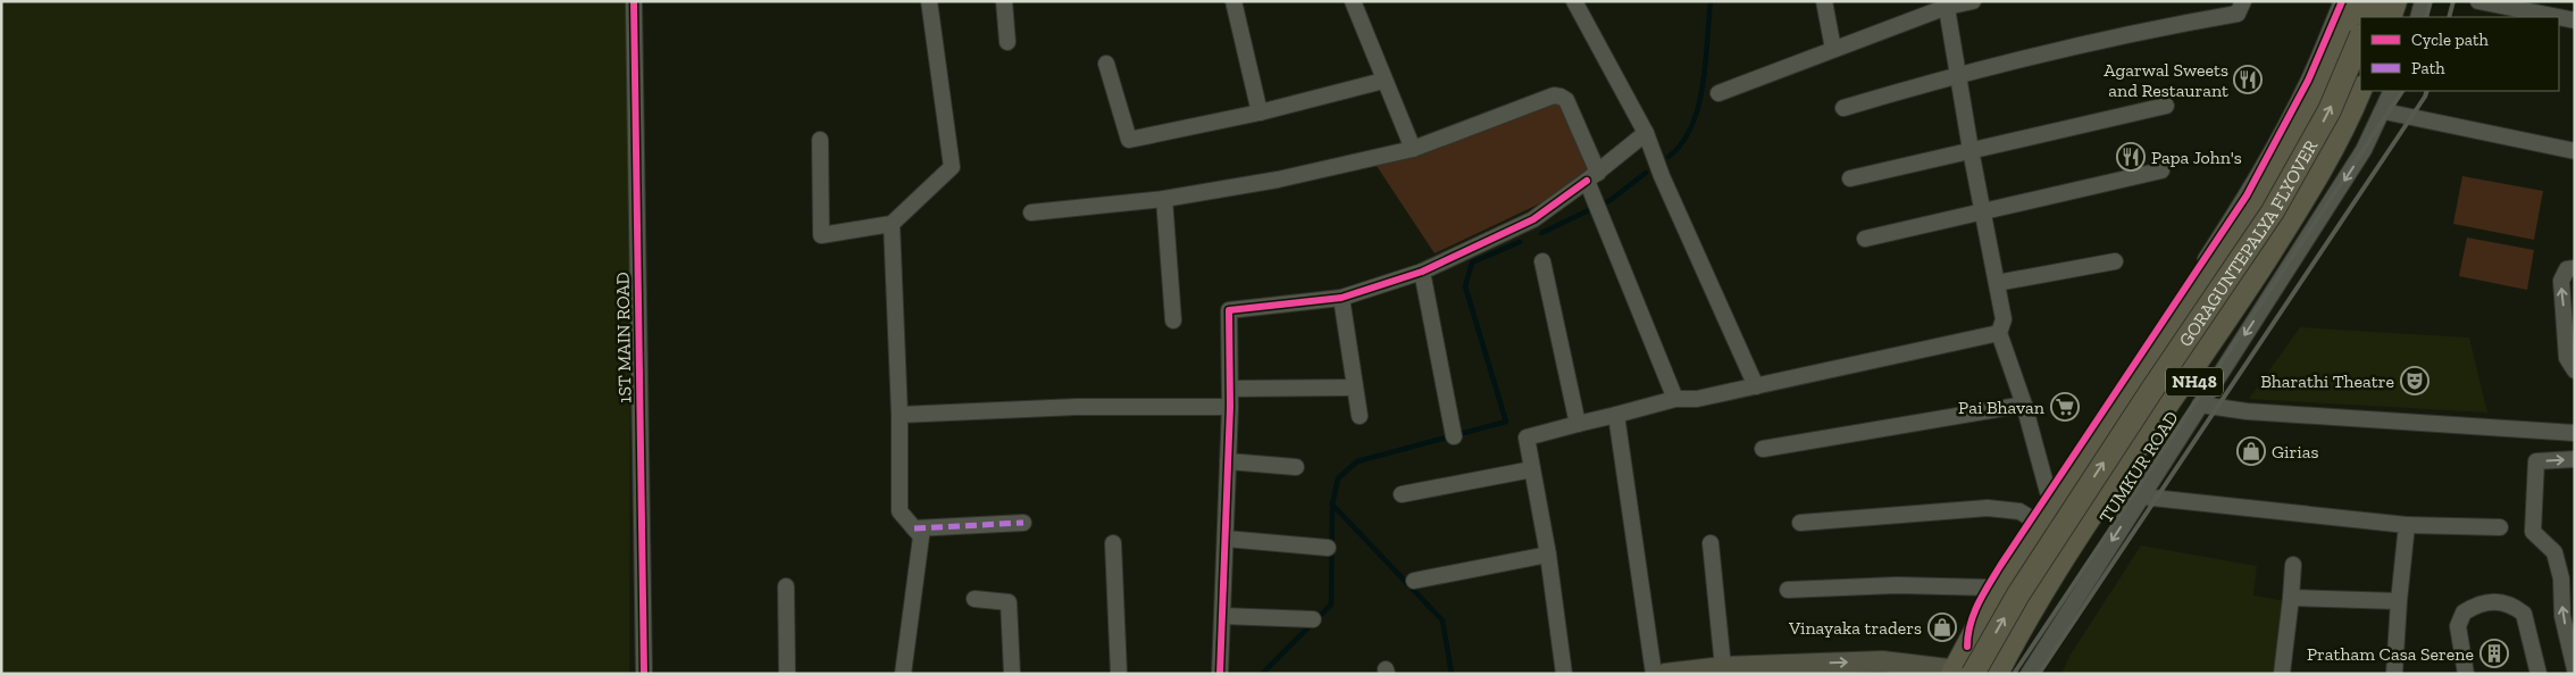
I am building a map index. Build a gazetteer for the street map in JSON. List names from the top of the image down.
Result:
{
  "streets": {
    "highway": ["GORAGUNTEPALYA FLYOVER", "NH48", "TUMKUR ROAD"],
    "street": ["1ST MAIN ROAD"]
  },
  "crossings": [
    ["GORAGUNTEPALYA FLYOVER", "NH48"]
  ],
  "places": {
    "restaurant": ["Agarwal Sweets and Restaurant", "Papa John's"],
    "theatre": ["Bharathi Theatre"],
    "supermarket": ["Pai Bhavan"],
    "shop": ["Girias", "Vinayaka traders"],
    "building": ["Pratham Casa Serene"]
  },
  "legend": ["Cycle path", "Path"]
}
